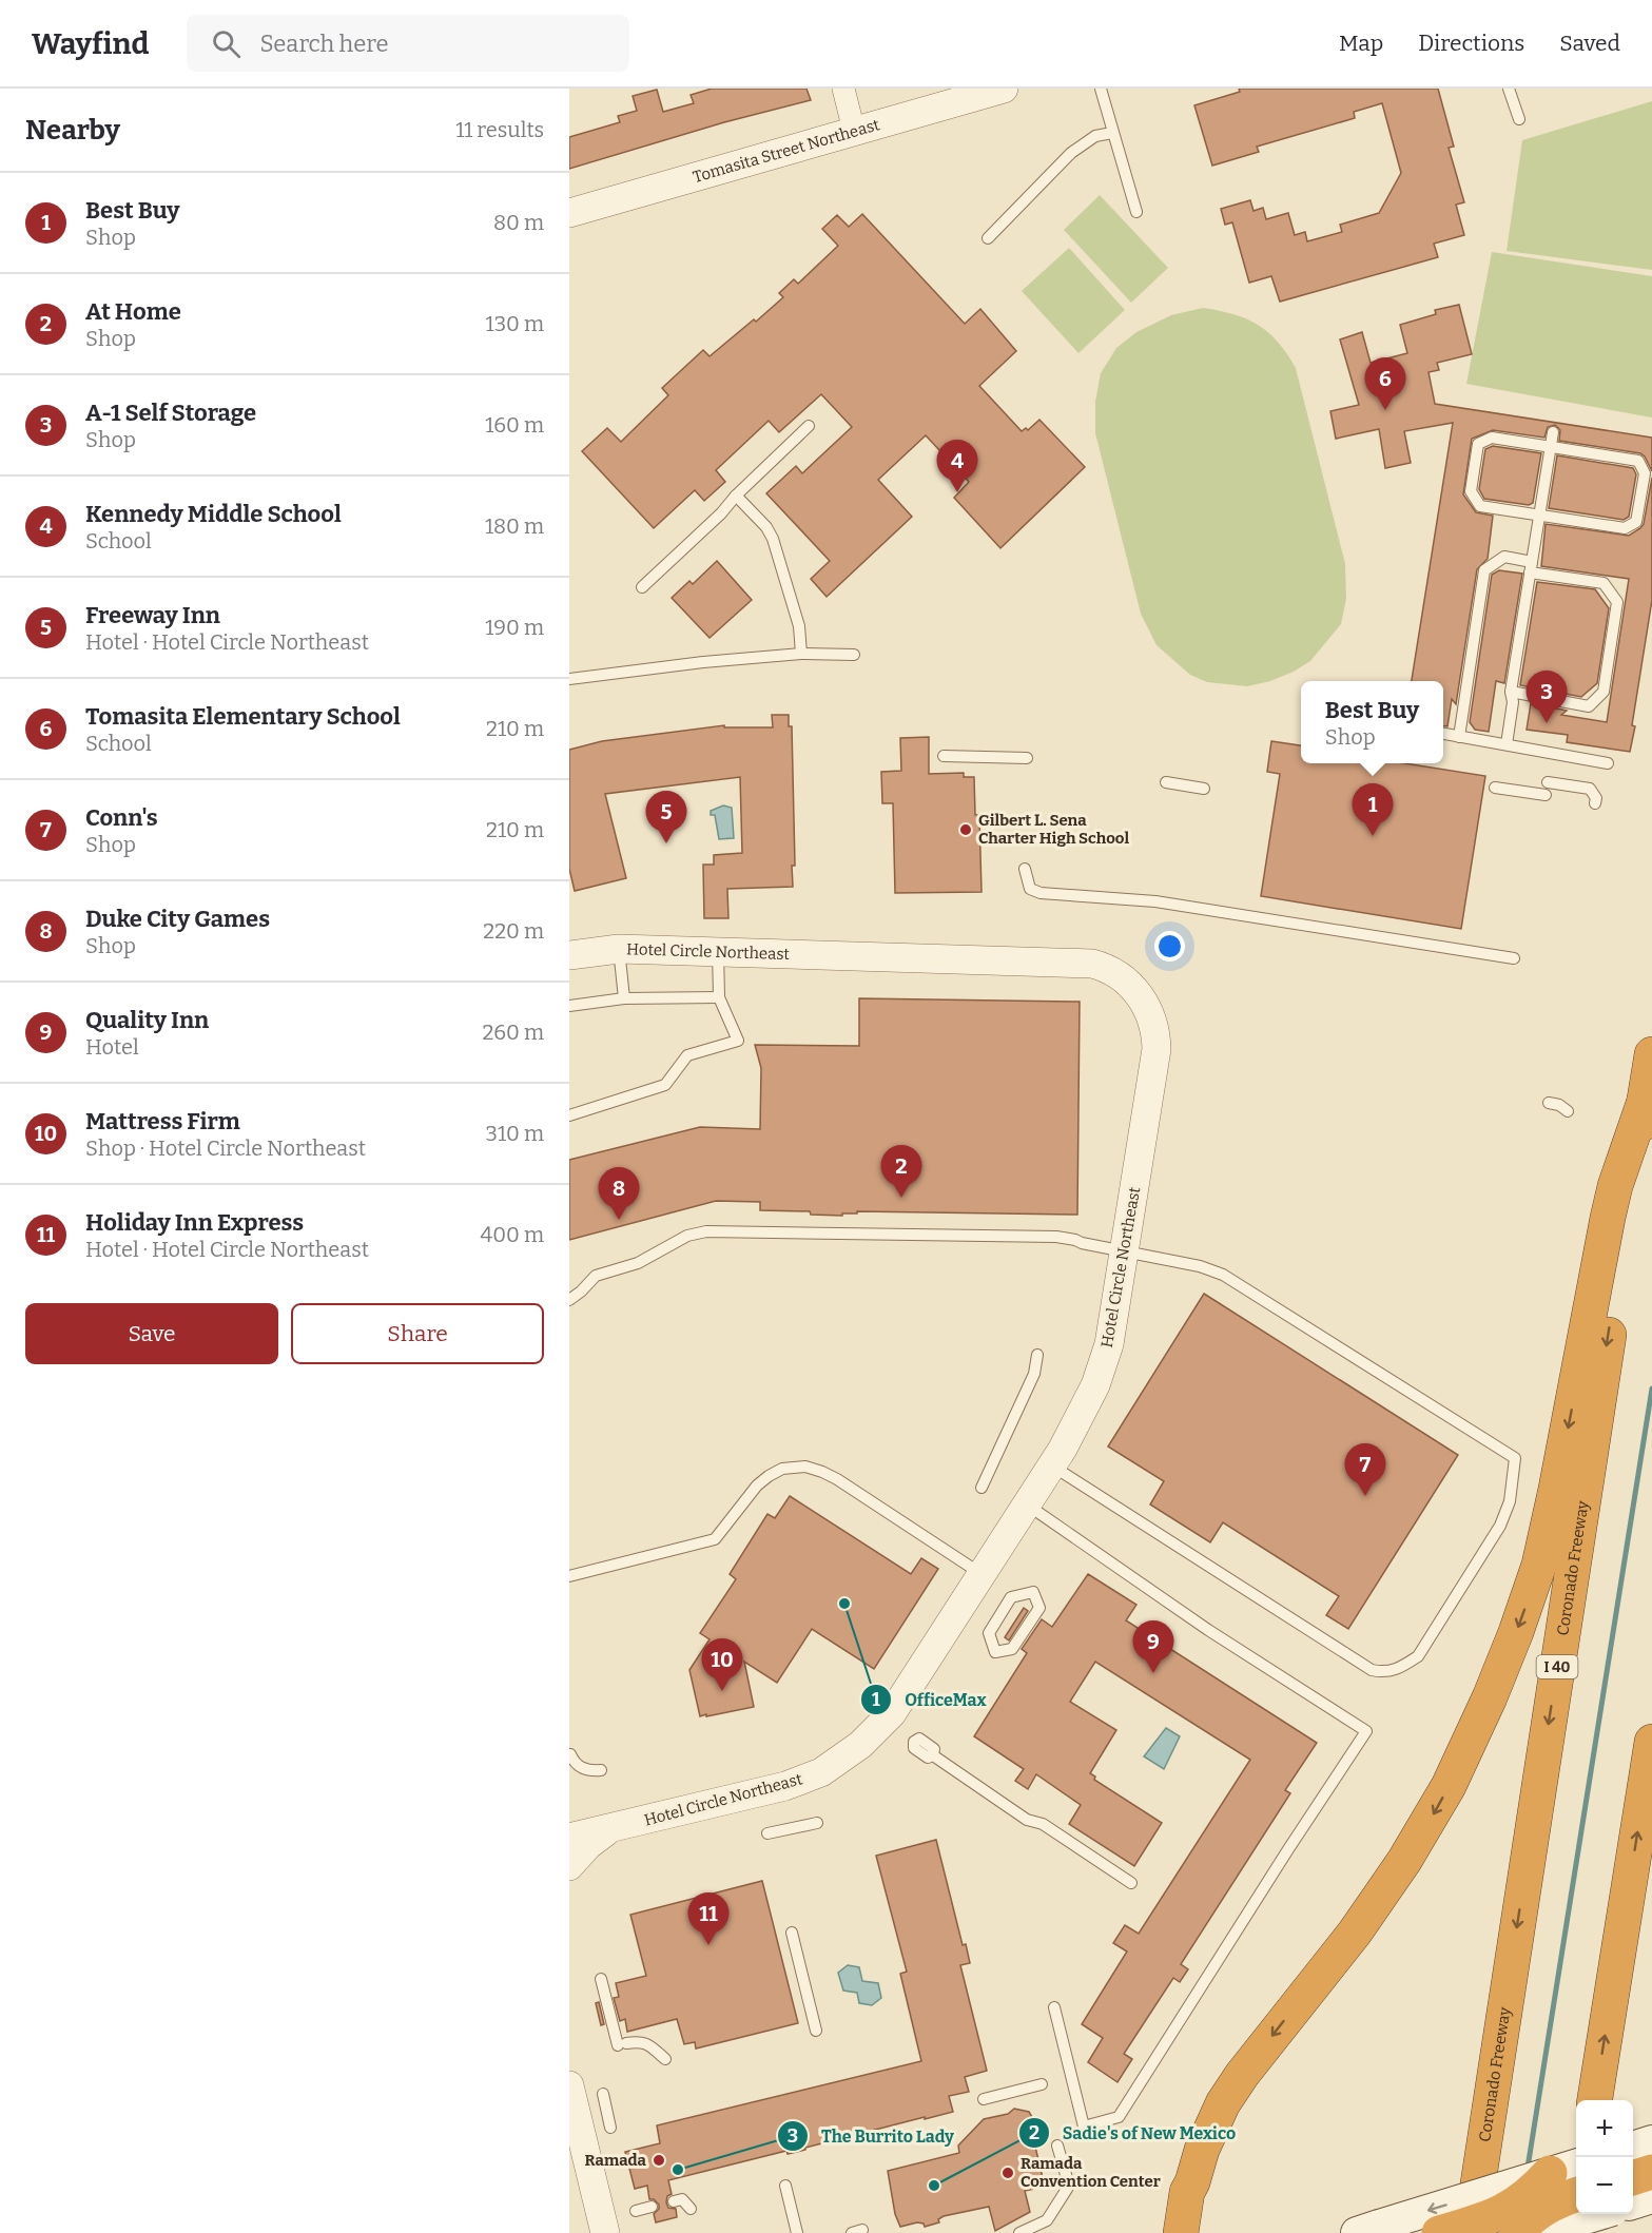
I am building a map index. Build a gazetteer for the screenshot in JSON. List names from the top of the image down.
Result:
{
  "streets": {
    "highway": ["Coronado Freeway", "I 40"],
    "street": ["Tomasita Street Northeast", "Hotel Circle Northeast"]
  },
  "places": [
    "Gilbert L. Sena Charter High School",
    "OfficeMax",
    "Ramada",
    "The Burrito Lady",
    "Ramada Convention Center",
    "Sadie's of New Mexico"
  ],
  "page": {
    "header": "Wayfind",
    "search": "Search here",
    "nav": ["Map", "Directions", "Saved"],
    "heading": ["Nearby", "11 results"],
    "list": [
      {
        "mark": "1",
        "name": "Best Buy",
        "note": "Shop",
        "value": "80 m"
      },
      {
        "mark": "2",
        "name": "At Home",
        "note": "Shop",
        "value": "130 m"
      },
      {
        "mark": "3",
        "name": "A-1 Self Storage",
        "note": "Shop",
        "value": "160 m"
      },
      {
        "mark": "4",
        "name": "Kennedy Middle School",
        "note": "School",
        "value": "180 m"
      },
      {
        "mark": "5",
        "name": "Freeway Inn",
        "note": "Hotel · Hotel Circle Northeast",
        "value": "190 m"
      },
      {
        "mark": "6",
        "name": "Tomasita Elementary School",
        "note": "School",
        "value": "210 m"
      },
      {
        "mark": "7",
        "name": "Conn's",
        "note": "Shop",
        "value": "210 m"
      },
      {
        "mark": "8",
        "name": "Duke City Games",
        "note": "Shop",
        "value": "220 m"
      },
      {
        "mark": "9",
        "name": "Quality Inn",
        "note": "Hotel",
        "value": "260 m"
      },
      {
        "mark": "10",
        "name": "Mattress Firm",
        "note": "Shop · Hotel Circle Northeast",
        "value": "310 m"
      },
      {
        "mark": "11",
        "name": "Holiday Inn Express",
        "note": "Hotel · Hotel Circle Northeast",
        "value": "400 m"
      }
    ],
    "pins": [
      "6",
      "4",
      "3",
      "1",
      "5",
      "2",
      "8",
      "7",
      "9",
      "10",
      "11"
    ],
    "popup": ["Best Buy", "Shop"],
    "buttons": ["Save", "Share"],
    "map_buttons": ["+", "−"]
  }
}
